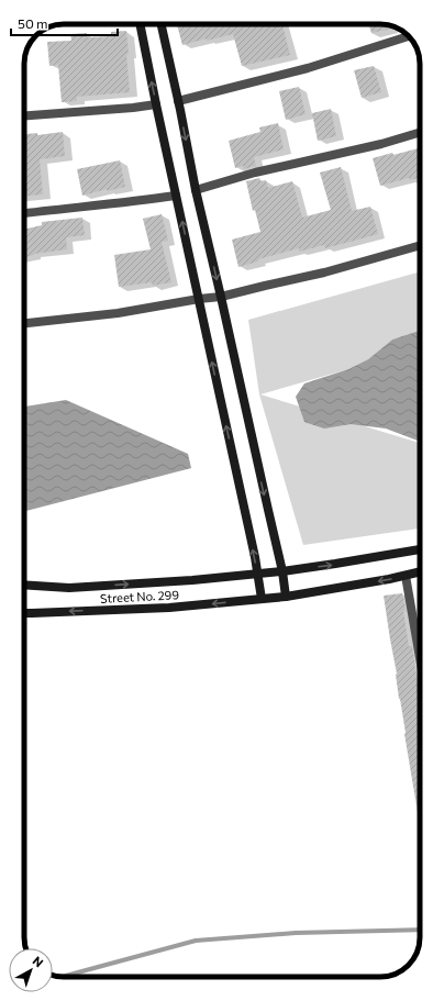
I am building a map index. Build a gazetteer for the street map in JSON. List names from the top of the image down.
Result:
{
  "streets": {
    "street": ["Street No. 299"]
  },
  "scale_bar": "50 m",
  "north": "top right"
}
